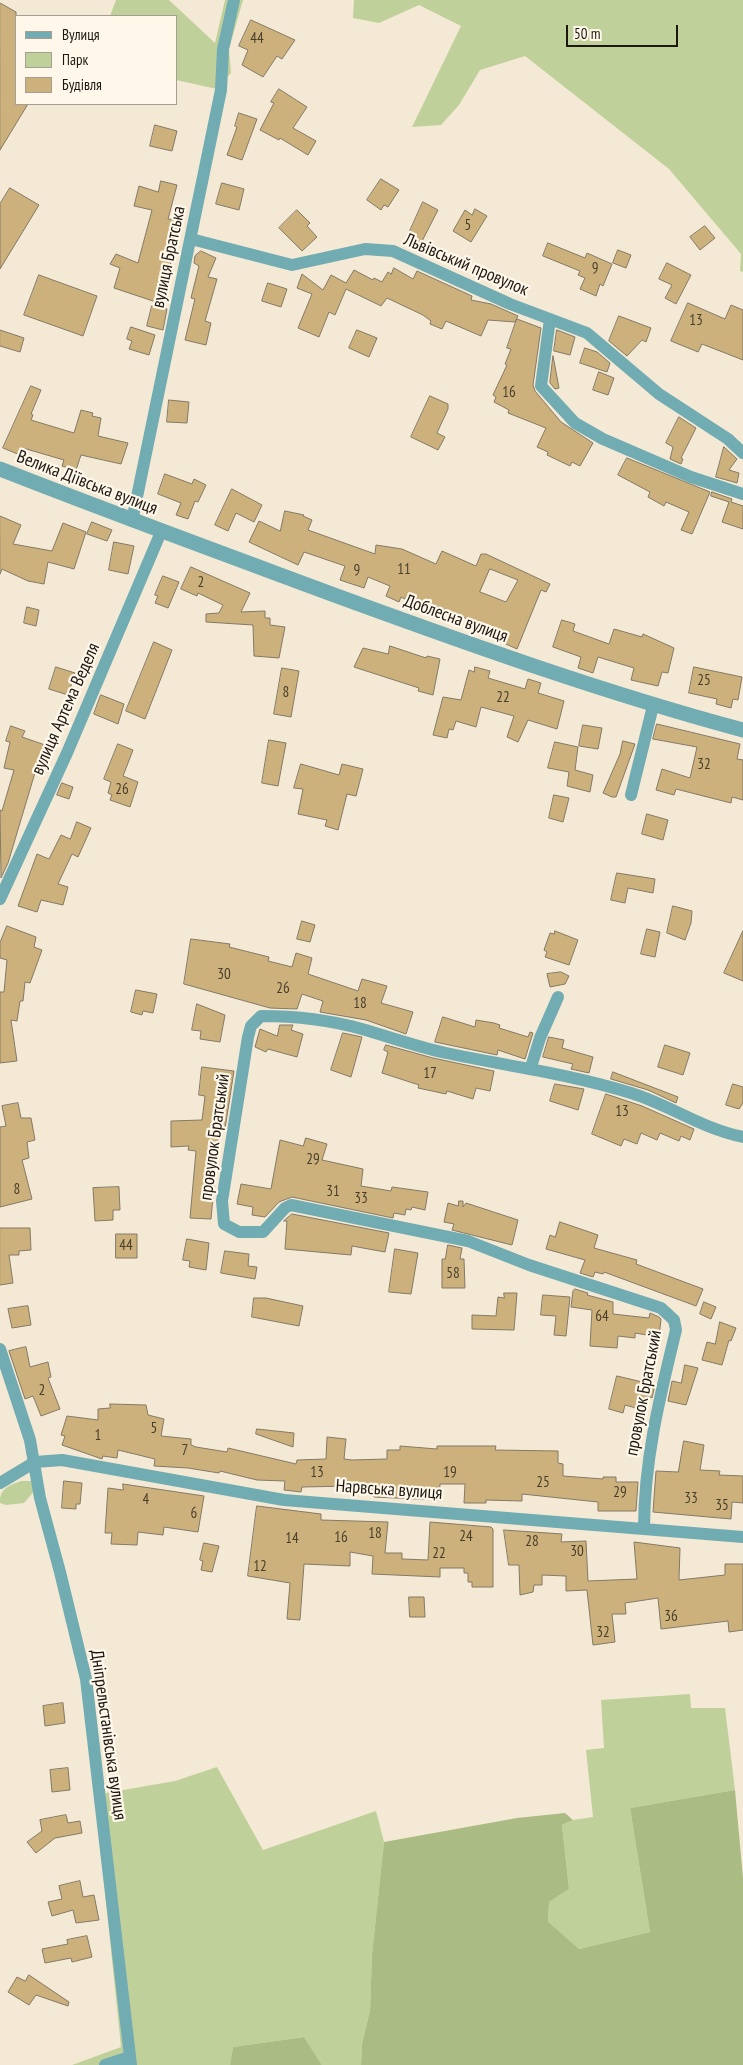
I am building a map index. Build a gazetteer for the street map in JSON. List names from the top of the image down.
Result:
{
  "streets": {
    "street": [
      "вулиця Братська",
      "Львівський провулок",
      "Велика Діївська вулиця",
      "Доблесна вулиця",
      "вулиця Артема Веделя",
      "провулок Братський",
      "Нарвська вулиця",
      "Дніпрельстанівська вулиця"
    ]
  },
  "crossings": [
    ["вулиця Братська", "Львівський провулок"],
    ["вулиця Братська", "Велика Діївська вулиця"],
    ["Велика Діївська вулиця", "Доблесна вулиця"],
    ["Велика Діївська вулиця", "вулиця Артема Веделя"],
    ["Доблесна вулиця", "вулиця Артема Веделя"],
    ["провулок Братський", "Нарвська вулиця"],
    ["Нарвська вулиця", "Дніпрельстанівська вулиця"]
  ],
  "house_numbers": [
    "44",
    "5",
    "9",
    "13",
    "16",
    "11",
    "9",
    "2",
    "25",
    "8",
    "22",
    "32",
    "26",
    "30",
    "26",
    "18",
    "17",
    "13",
    "29",
    "8",
    "31",
    "33",
    "44",
    "58",
    "64",
    "2",
    "5",
    "1",
    "7",
    "13",
    "19",
    "25",
    "29",
    "33",
    "4",
    "35",
    "6",
    "18",
    "24",
    "16",
    "14",
    "28",
    "30",
    "22",
    "12",
    "36",
    "32"
  ],
  "legend": ["Вулиця", "Парк", "Будівля"],
  "scale_bar": "50 m"
}
